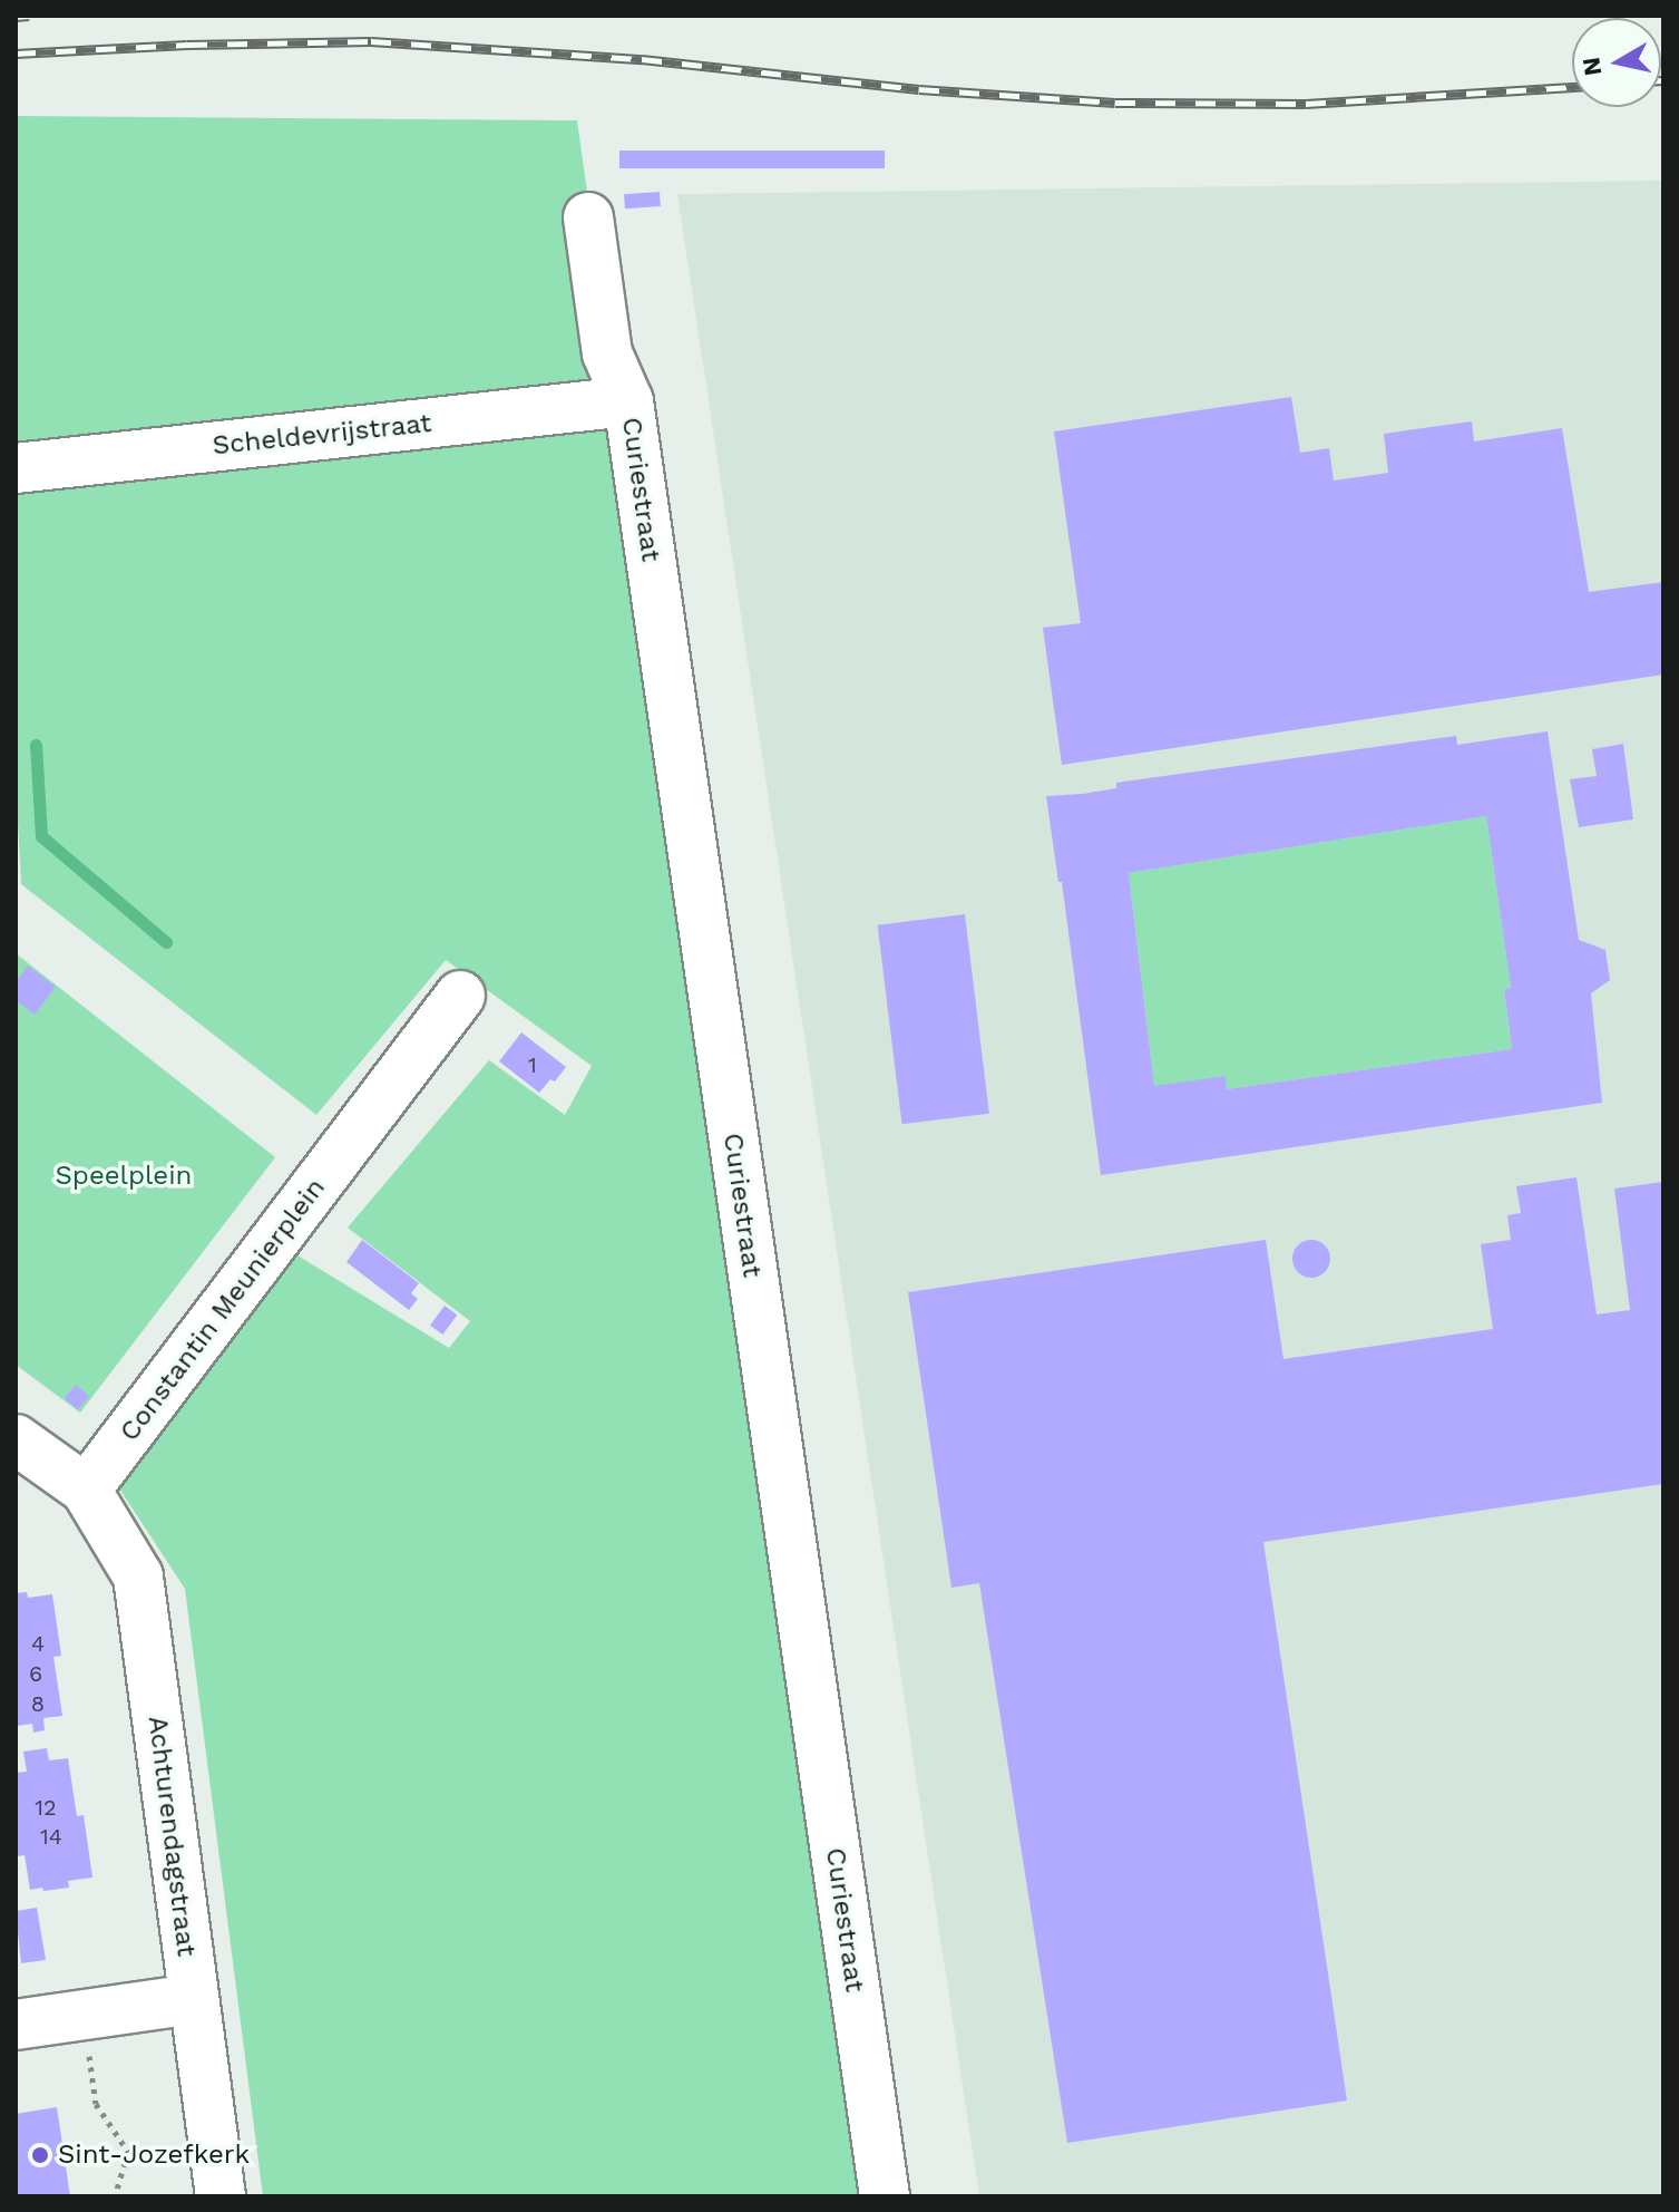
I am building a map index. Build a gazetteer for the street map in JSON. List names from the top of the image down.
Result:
{
  "streets": {
    "street": [
      "Scheldevrijstraat",
      "Curiestraat",
      "Constantin Meunierplein",
      "Achturendagstraat"
    ]
  },
  "crossings": [
    ["Scheldevrijstraat", "Curiestraat"],
    ["Constantin Meunierplein", "Achturendagstraat"]
  ],
  "parks": ["Speelplein"],
  "places": ["Sint-Jozefkerk"],
  "house_numbers": [
    "1",
    "4",
    "6",
    "8",
    "12",
    "14"
  ],
  "north": "left"
}
